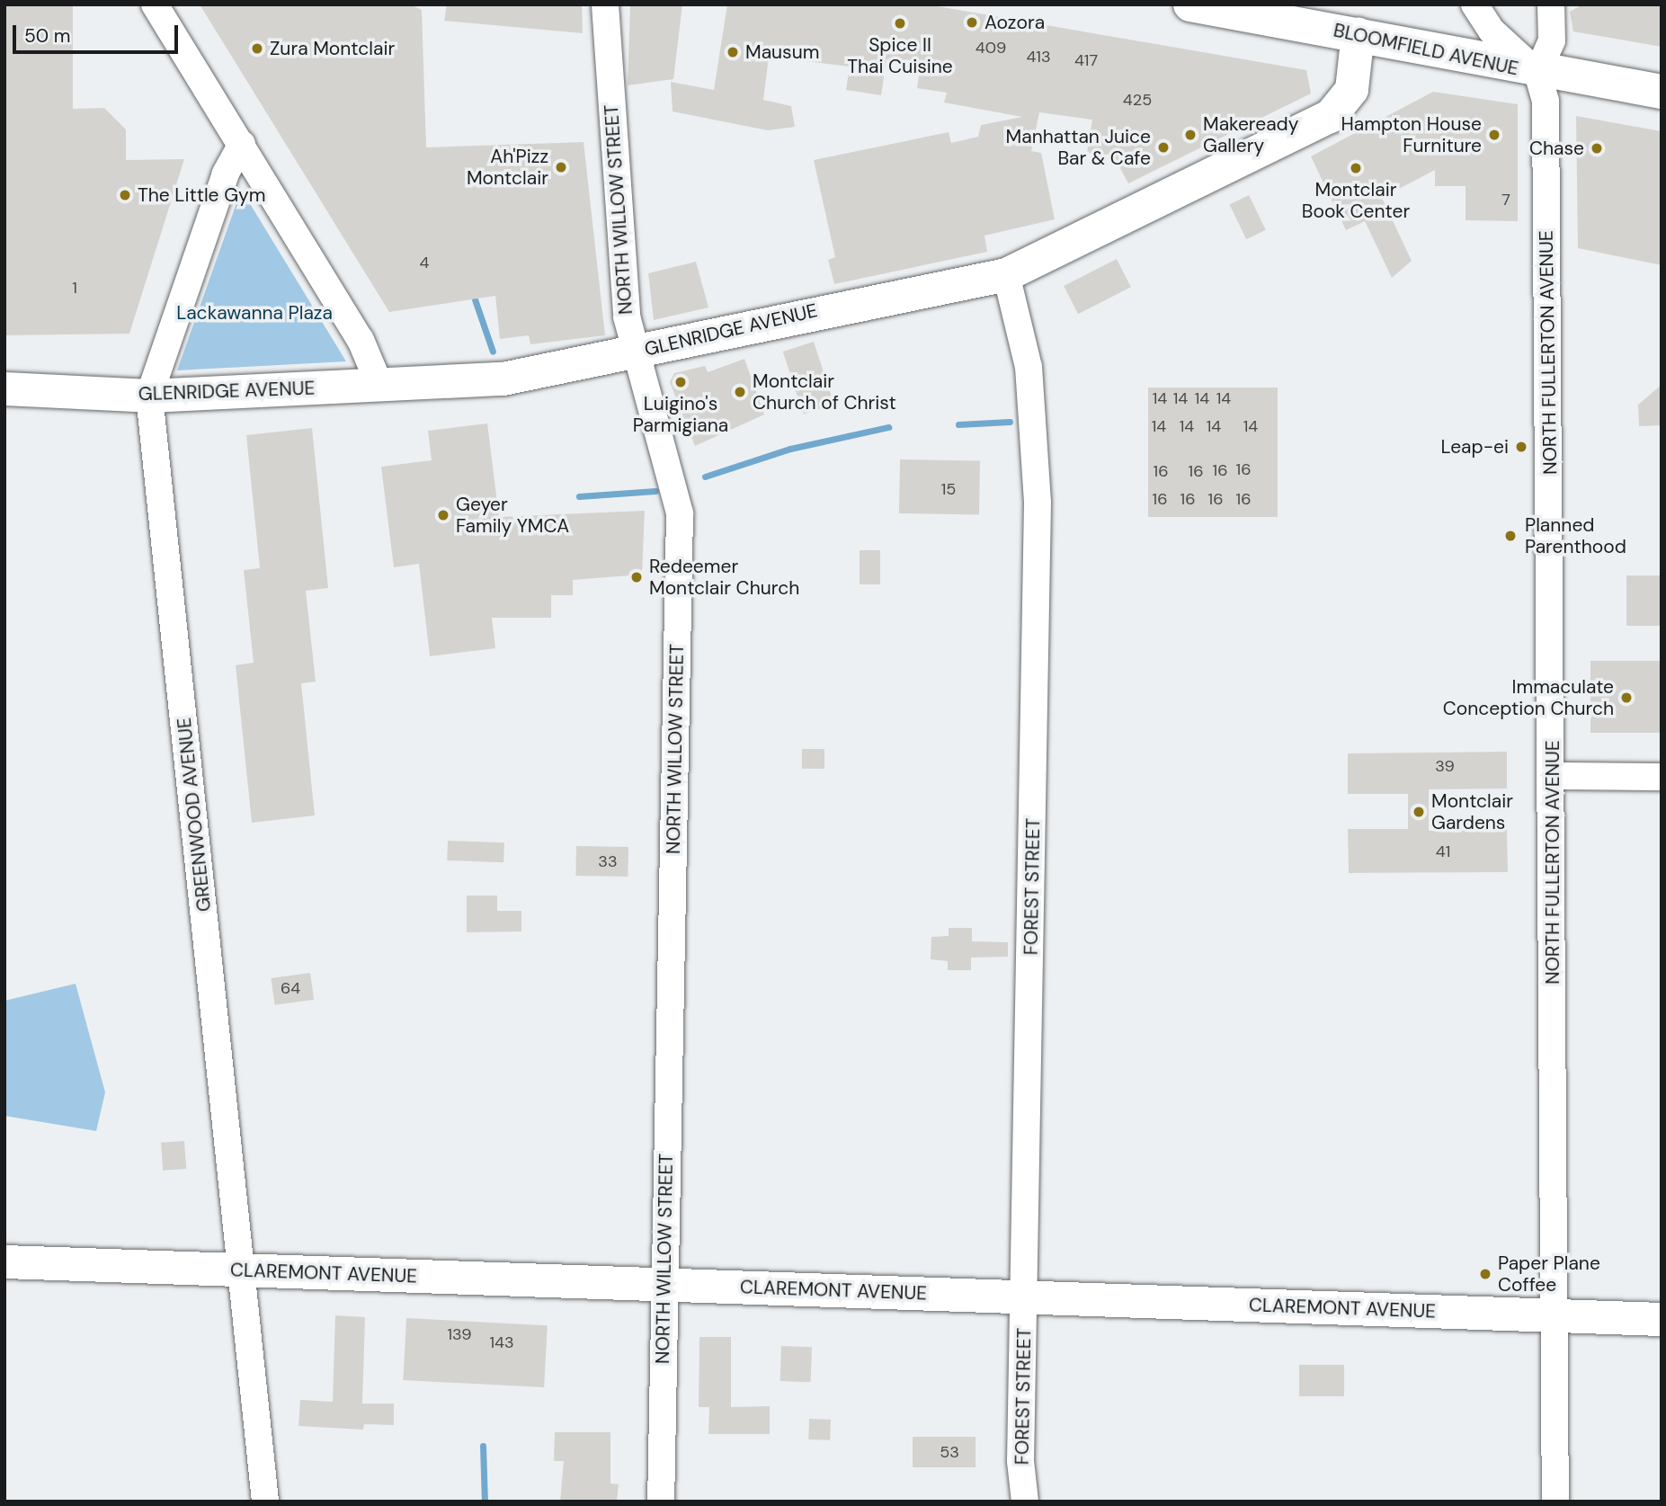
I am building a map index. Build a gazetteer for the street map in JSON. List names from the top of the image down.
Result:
{
  "streets": {
    "main road": ["BLOOMFIELD AVENUE"],
    "street": [
      "NORTH WILLOW STREET",
      "GLENRIDGE AVENUE",
      "NORTH FULLERTON AVENUE",
      "GREENWOOD AVENUE",
      "FOREST STREET",
      "CLAREMONT AVENUE"
    ]
  },
  "crossings": [
    ["BLOOMFIELD AVENUE", "GLENRIDGE AVENUE"],
    ["BLOOMFIELD AVENUE", "NORTH FULLERTON AVENUE"],
    ["NORTH WILLOW STREET", "GLENRIDGE AVENUE"],
    ["NORTH WILLOW STREET", "CLAREMONT AVENUE"],
    ["GLENRIDGE AVENUE", "GREENWOOD AVENUE"],
    ["GLENRIDGE AVENUE", "FOREST STREET"],
    ["NORTH FULLERTON AVENUE", "CLAREMONT AVENUE"],
    ["GREENWOOD AVENUE", "CLAREMONT AVENUE"],
    ["FOREST STREET", "CLAREMONT AVENUE"]
  ],
  "parks": ["Lackawanna Plaza"],
  "places": [
    "Aozora",
    "Spice II Thai Cuisine",
    "Zura Montclair",
    "Mausum",
    "Makeready Gallery",
    "Hampton House Furniture",
    "Manhattan Juice Bar & Cafe",
    "Chase",
    "Ah'Pizz Montclair",
    "Montclair Book Center",
    "The Little Gym",
    "Luigino's Parmigiana",
    "Montclair Church of Christ",
    "Leap-ei",
    "Geyer Family YMCA",
    "Planned Parenthood",
    "Redeemer Montclair Church",
    "Immaculate Conception Church",
    "Montclair Gardens",
    "Paper Plane Coffee"
  ],
  "house_numbers": [
    "409",
    "413",
    "417",
    "425",
    "7",
    "4",
    "1",
    "14",
    "14",
    "14",
    "14",
    "14",
    "14",
    "14",
    "14",
    "16",
    "16",
    "16",
    "16",
    "15",
    "16",
    "16",
    "16",
    "16",
    "39",
    "41",
    "33",
    "64",
    "139",
    "143",
    "53"
  ],
  "scale_bar": "50 m"
}
